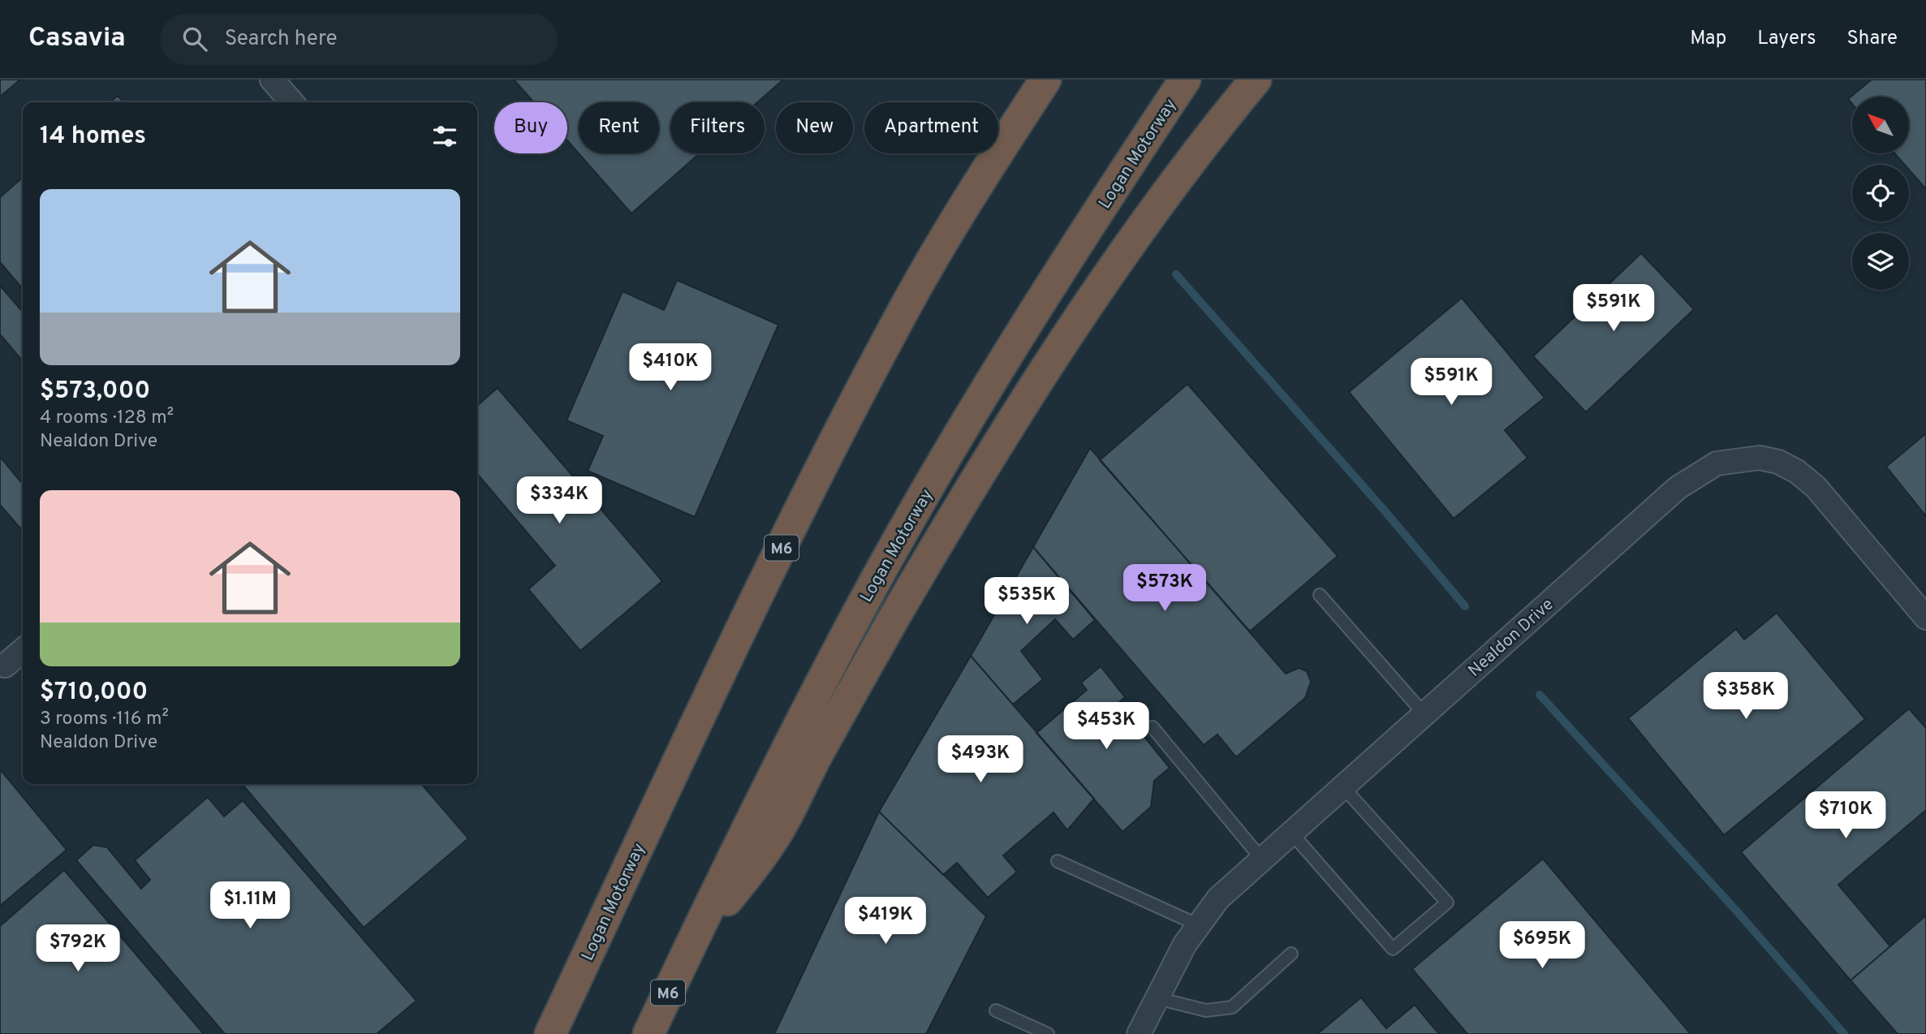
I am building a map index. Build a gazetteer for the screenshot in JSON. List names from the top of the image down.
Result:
{
  "streets": {
    "highway": ["Logan Motorway", "M6"],
    "street": ["Nealdon Drive"]
  },
  "north": "top left",
  "page": {
    "header": "Casavia",
    "search": "Search here",
    "nav": ["Map", "Layers", "Share"],
    "chip": [
      "Buy",
      "Rent",
      "Filters",
      "New",
      "Apartment"
    ],
    "heading": "14 homes",
    "list": [
      {
        "name": "$573,000",
        "note": "4 rooms · 128 m² · Nealdon Drive"
      },
      {
        "name": "$710,000",
        "note": "3 rooms · 116 m² · Nealdon Drive"
      }
    ],
    "price": [
      "$591K",
      "$410K",
      "$591K",
      "$334K",
      "$573K",
      "$535K",
      "$358K",
      "$453K",
      "$493K",
      "$710K",
      "$1.11M",
      "$419K",
      "$695K",
      "$792K"
    ]
  }
}
